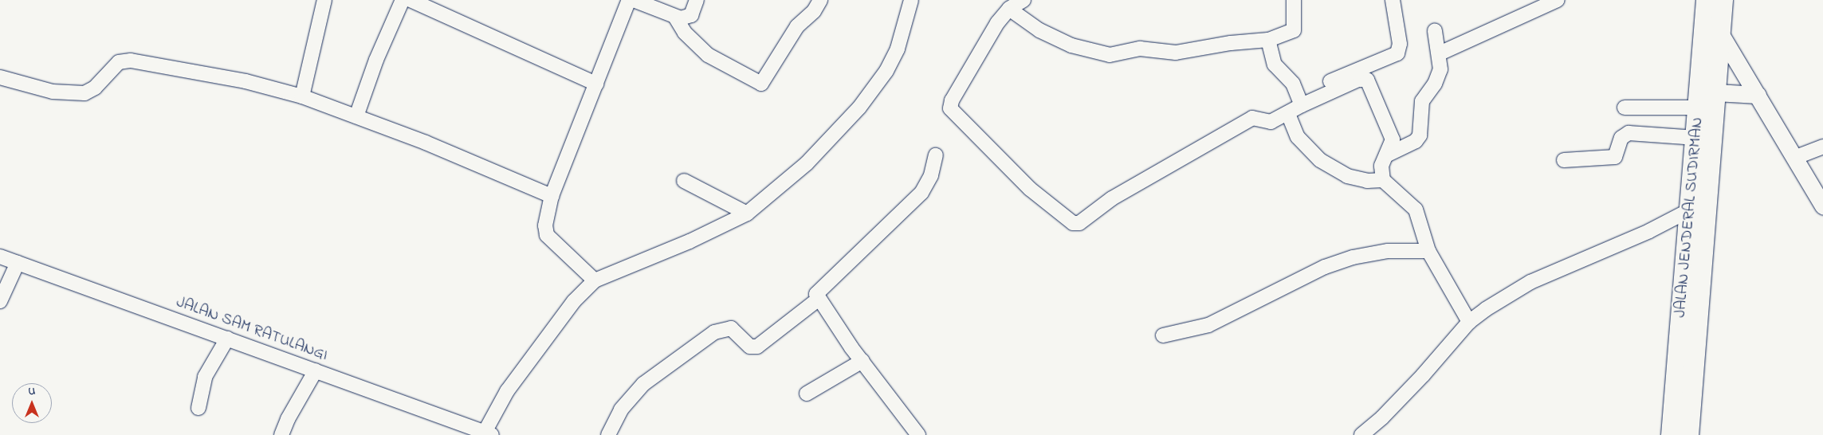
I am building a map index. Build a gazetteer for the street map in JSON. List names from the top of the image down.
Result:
{
  "streets": {
    "highway": ["JALAN JENDERAL SUDIRMAN"],
    "street": ["JALAN SAM RATULANGI"]
  },
  "north": "top"
}
